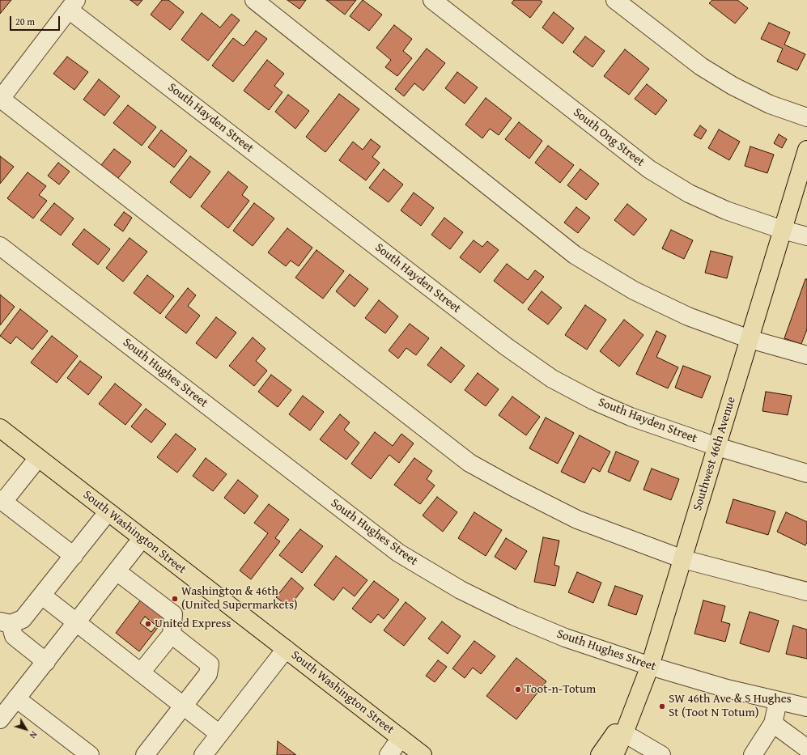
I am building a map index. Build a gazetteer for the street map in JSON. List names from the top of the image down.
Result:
{
  "streets": {
    "main road": ["Southwest 46th Avenue", "South Washington Street"],
    "street": ["South Hayden Street", "South Ong Street", "South Hughes Street"]
  },
  "crossings": [
    ["South Hayden Street", "Southwest 46th Avenue"],
    ["South Ong Street", "Southwest 46th Avenue"],
    ["South Hughes Street", "Southwest 46th Avenue"]
  ],
  "places": [
    "Washington & 46th (United Supermarkets)",
    "United Express",
    "Toot-n-Totum",
    "SW 46th Ave & S Hughes St (Toot N Totum)"
  ],
  "scale_bar": "20 m",
  "north": "bottom right"
}
